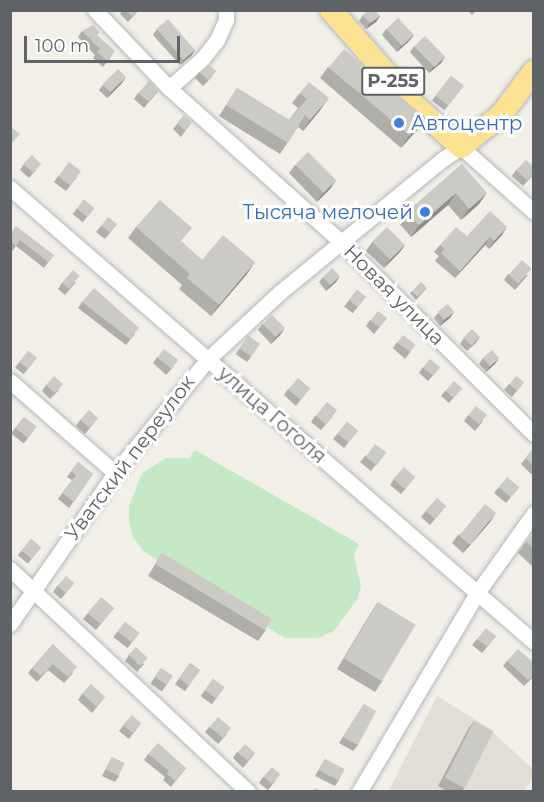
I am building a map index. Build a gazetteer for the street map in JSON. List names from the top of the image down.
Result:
{
  "streets": {
    "highway": ["Р-255"],
    "street": ["Новая улица", "улица Гоголя", "Уватский переулок"]
  },
  "crossings": [
    ["Р-255", "Уватский переулок"],
    ["Новая улица", "Уватский переулок"],
    ["улица Гоголя", "Уватский переулок"]
  ],
  "places": ["Автоцентр", "Тысяча мелочей"],
  "scale_bar": "100 m"
}
